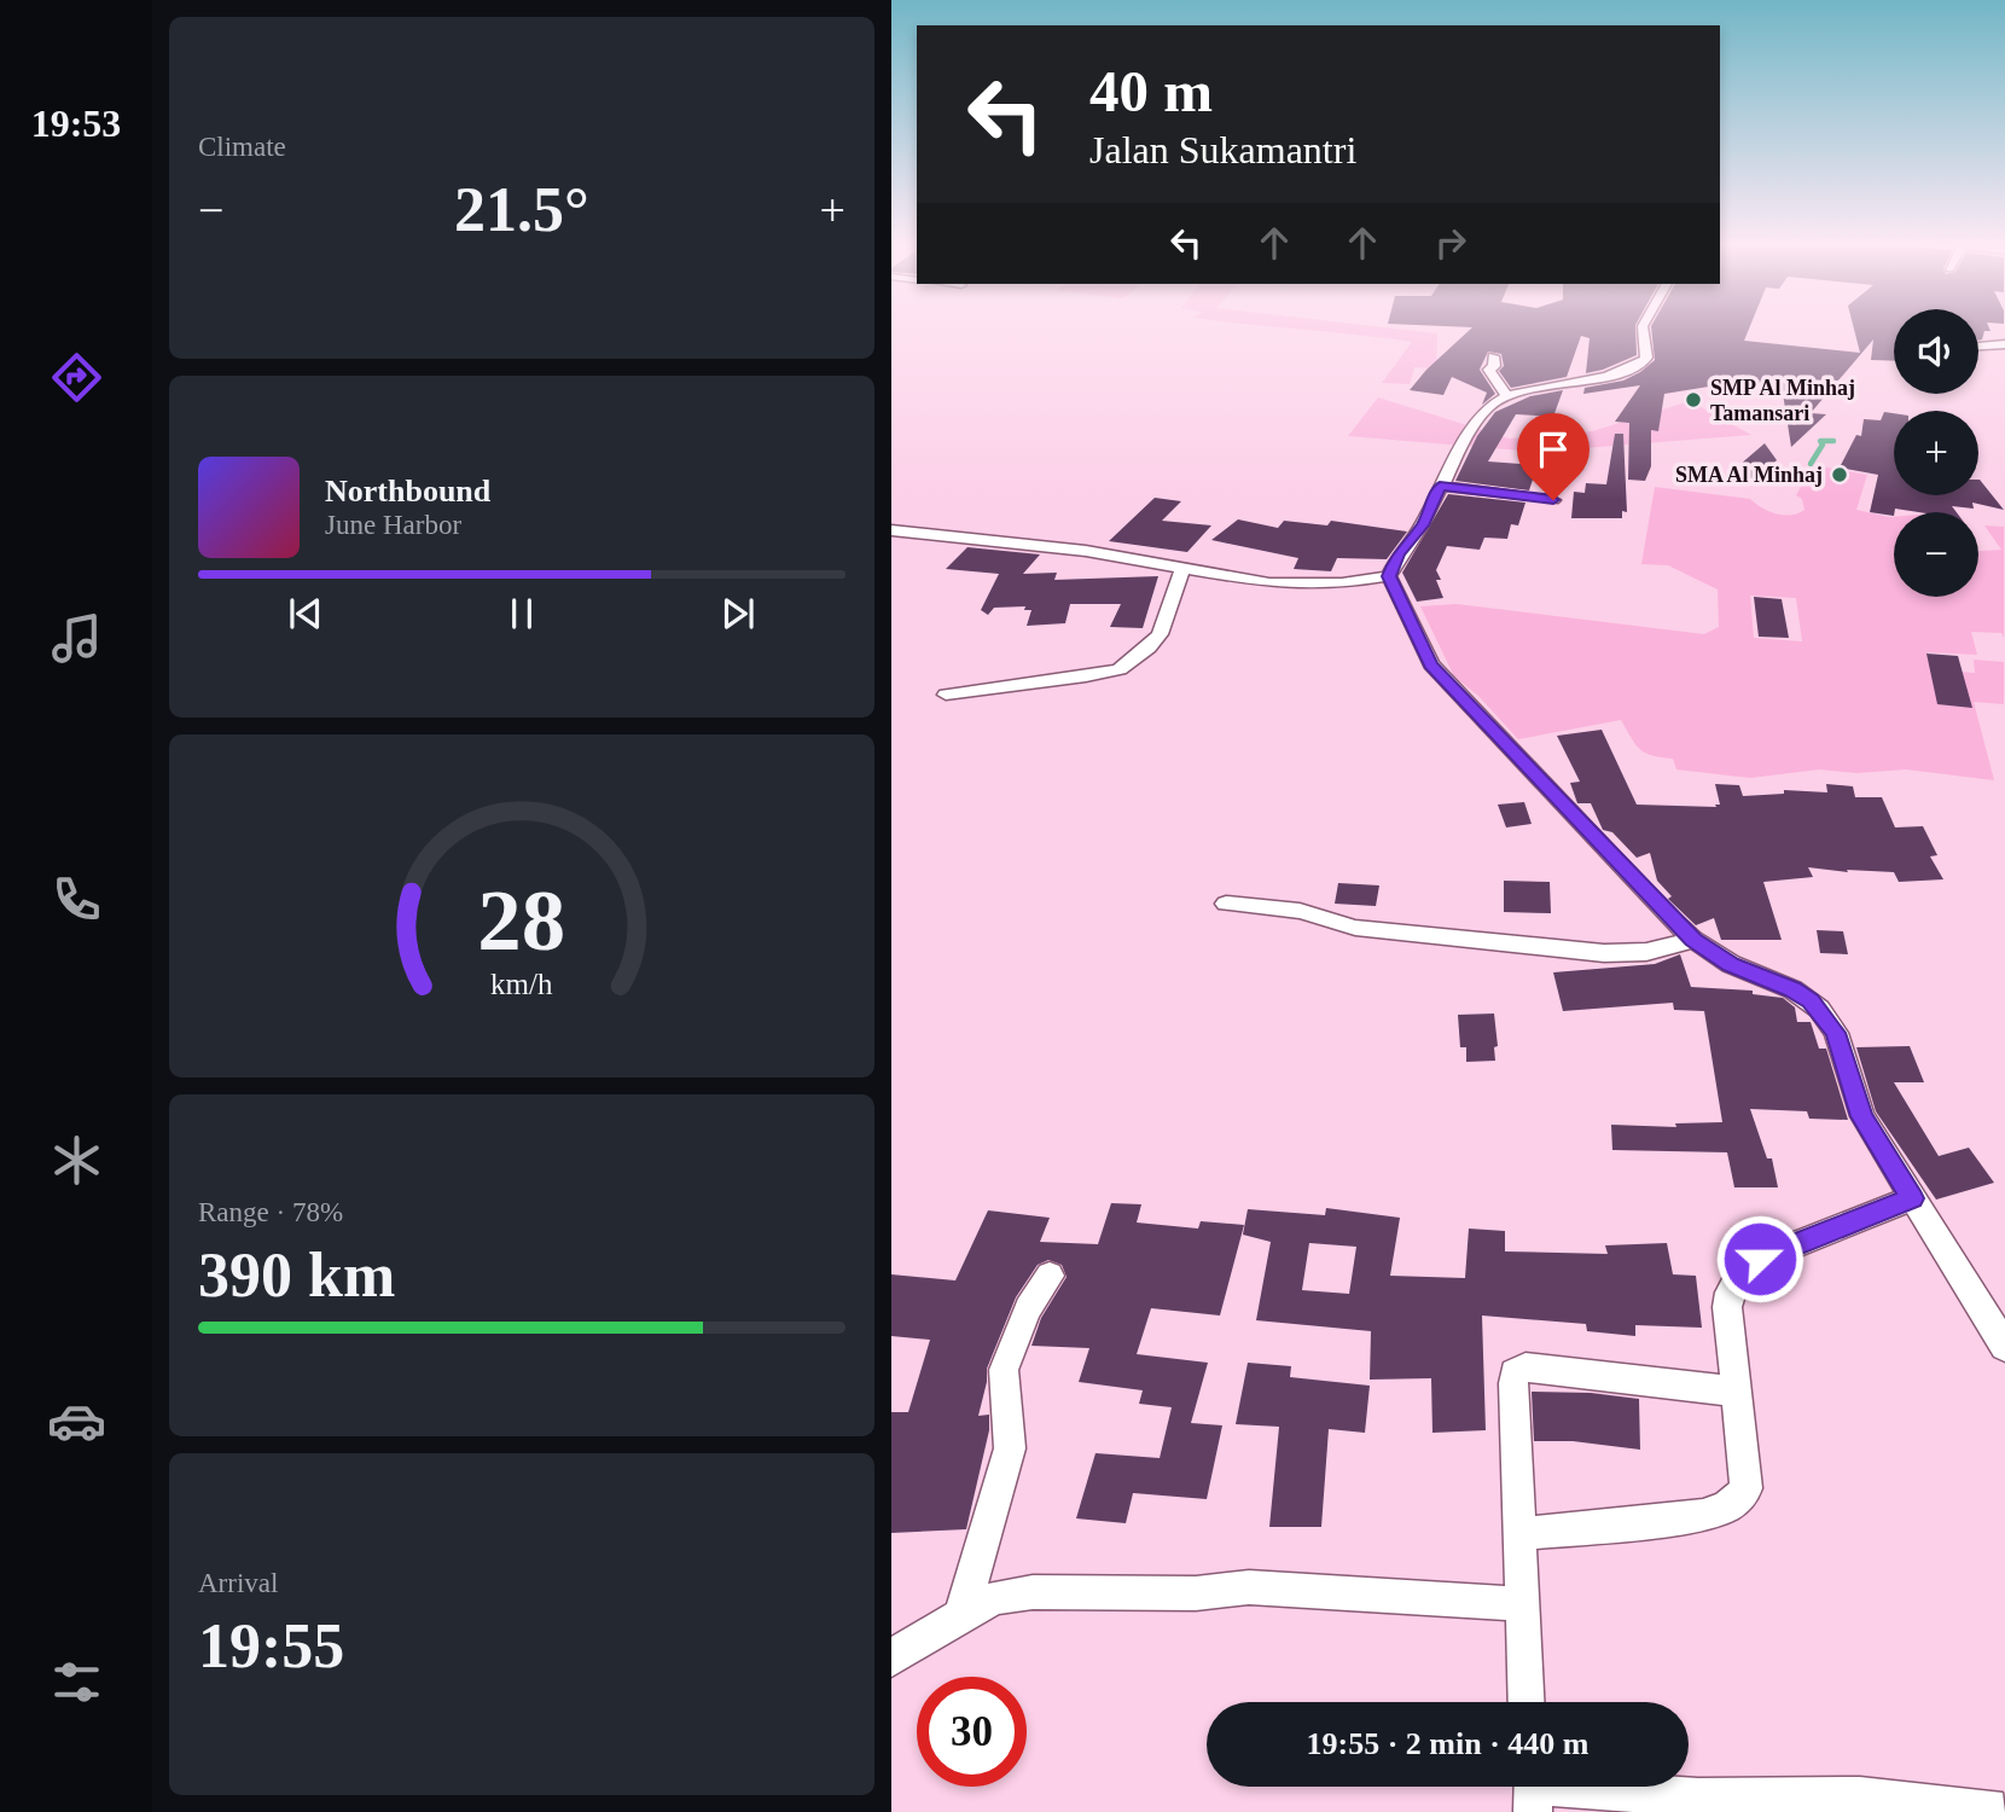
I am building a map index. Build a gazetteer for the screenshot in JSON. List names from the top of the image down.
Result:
{
  "places": ["SMP Al Minhaj Tamansari", "SMA Al Minhaj"],
  "page": {
    "tabs": "19:53",
    "tile": [
      "Climate",
      ["Range · 78%", "390 km"],
      ["Arrival", "19:55"]
    ],
    "turn": ["40 m", "Jalan Sukamantri"],
    "heat": ["−", "21.5°", "+"],
    "map_buttons": ["+", "−"],
    "song": ["Northbound", "June Harbor"],
    "limit": "30",
    "trip": "19:55 · 2 min · 440 m",
    "gauge": ["28", "km/h"]
  }
}
